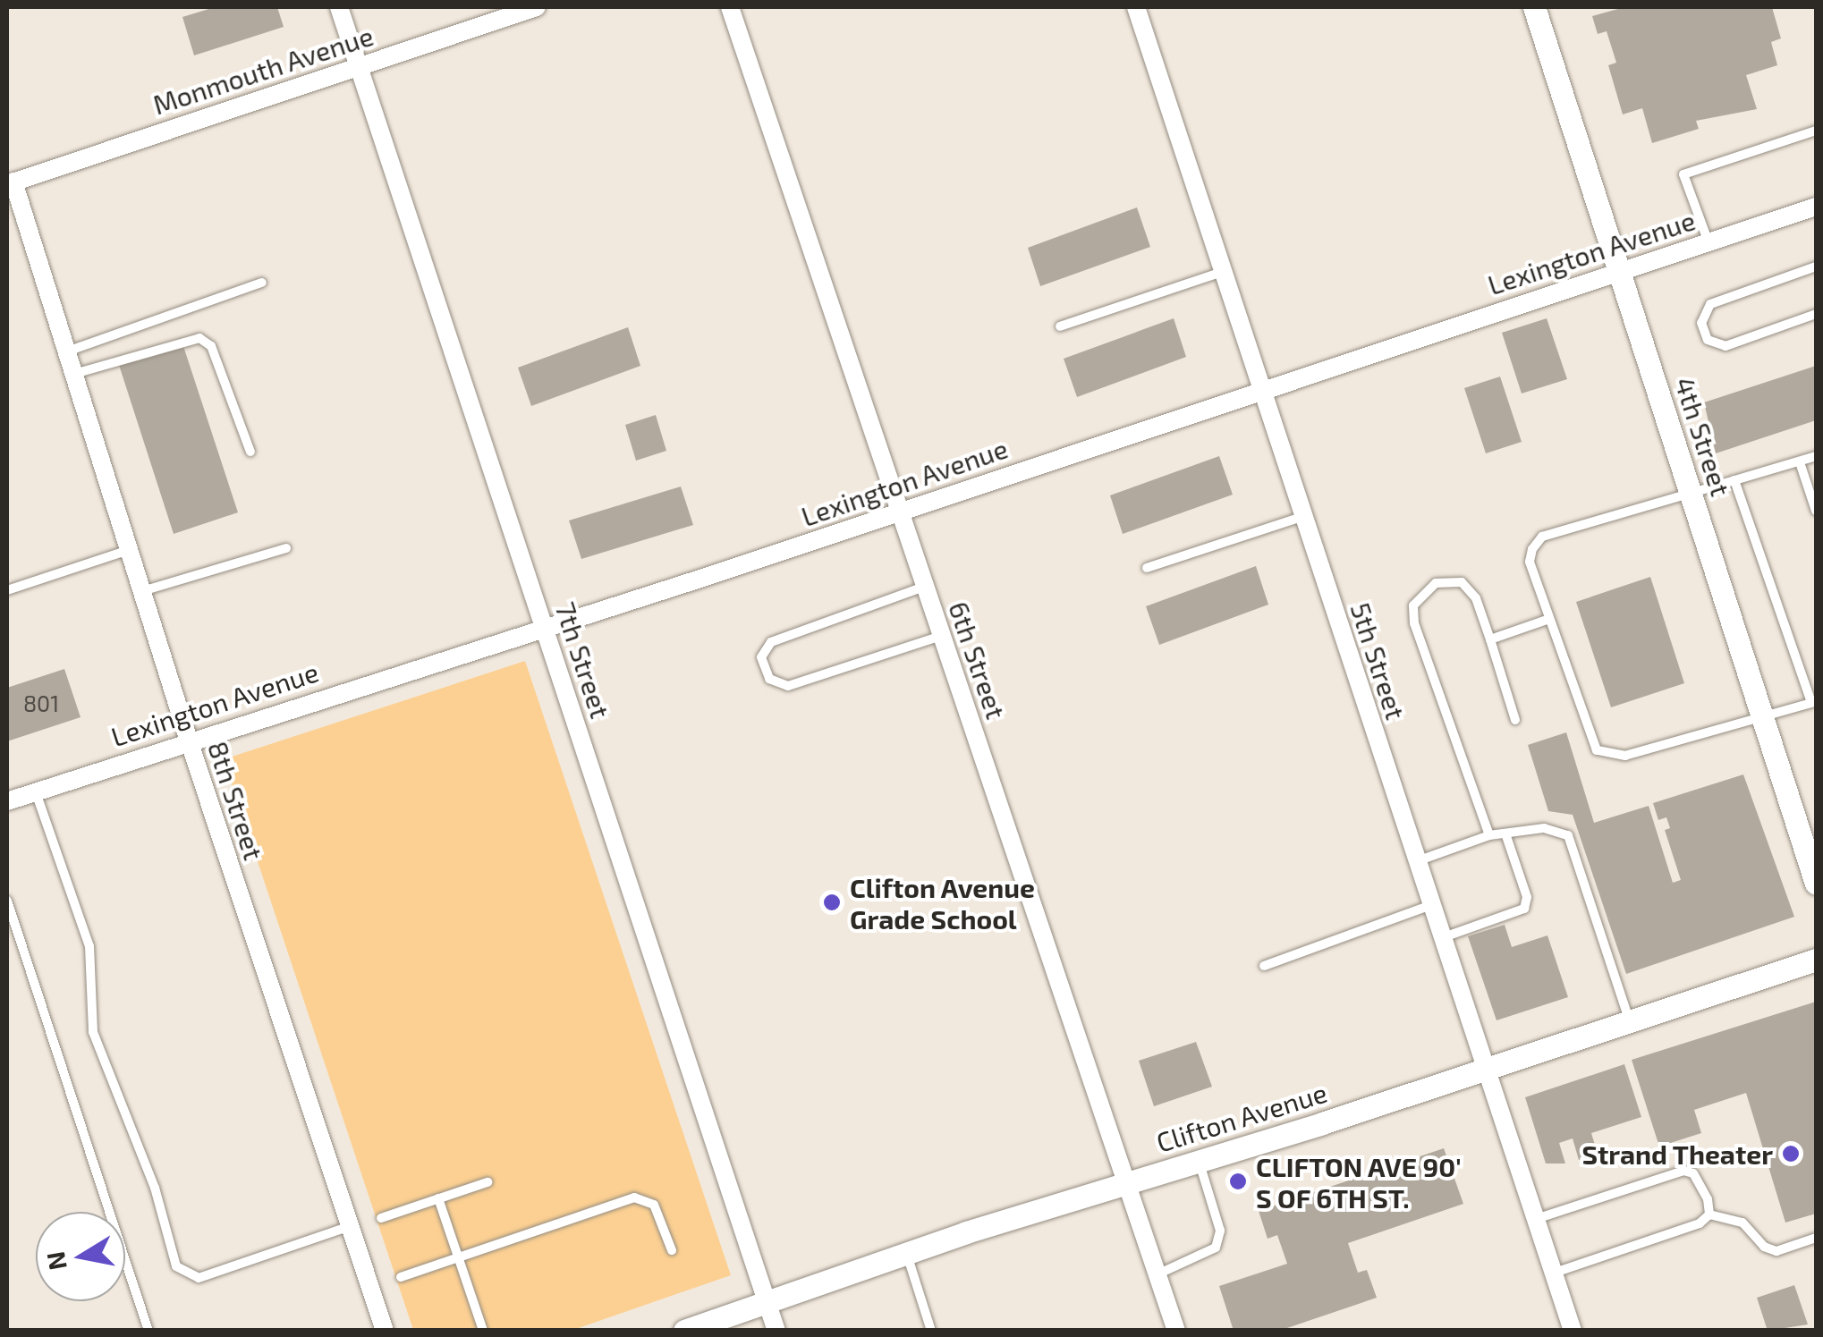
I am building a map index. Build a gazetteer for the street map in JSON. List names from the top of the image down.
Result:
{
  "streets": {
    "street": [
      "Monmouth Avenue",
      "Lexington Avenue",
      "4th Street",
      "7th Street",
      "6th Street",
      "5th Street",
      "8th Street",
      "Clifton Avenue"
    ]
  },
  "crossings": [
    ["Monmouth Avenue", "7th Street"],
    ["Monmouth Avenue", "8th Street"],
    ["Lexington Avenue", "4th Street"],
    ["Lexington Avenue", "7th Street"],
    ["Lexington Avenue", "6th Street"],
    ["Lexington Avenue", "5th Street"],
    ["Lexington Avenue", "8th Street"],
    ["7th Street", "Clifton Avenue"],
    ["6th Street", "Clifton Avenue"],
    ["5th Street", "Clifton Avenue"]
  ],
  "places": ["Clifton Avenue Grade School", "Strand Theater", "CLIFTON AVE 90' S OF 6TH ST."],
  "house_numbers": ["801"],
  "north": "left"
}
